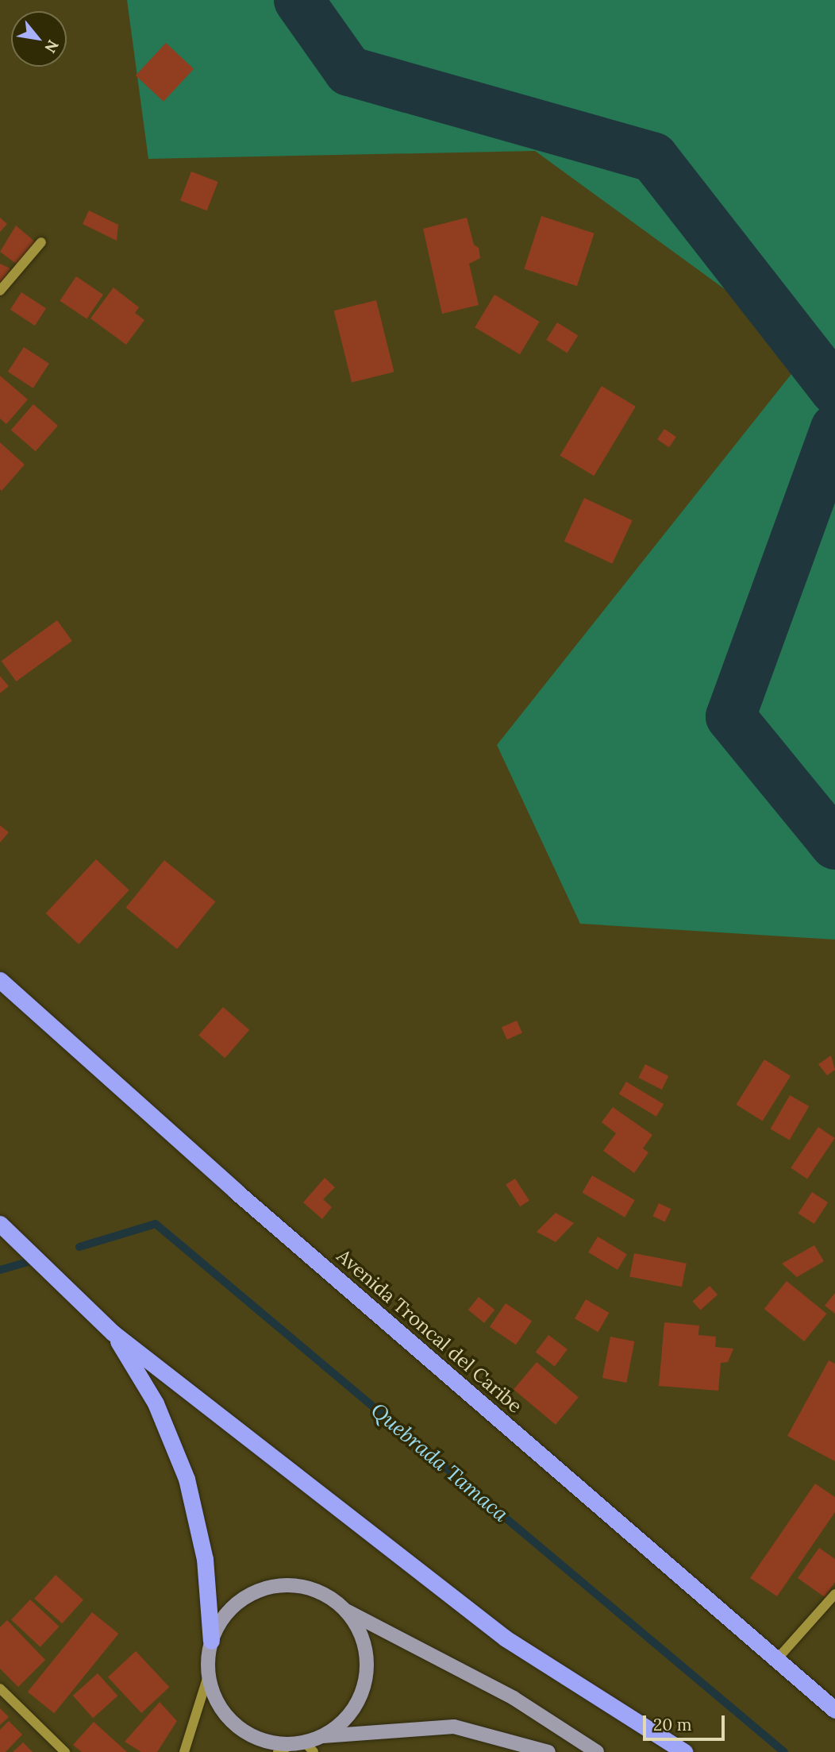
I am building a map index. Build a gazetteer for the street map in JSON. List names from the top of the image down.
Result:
{
  "streets": {
    "highway": ["Avenida Troncal del Caribe"]
  },
  "water": ["Quebrada Tamaca"],
  "scale_bar": "20 m",
  "north": "bottom right"
}
